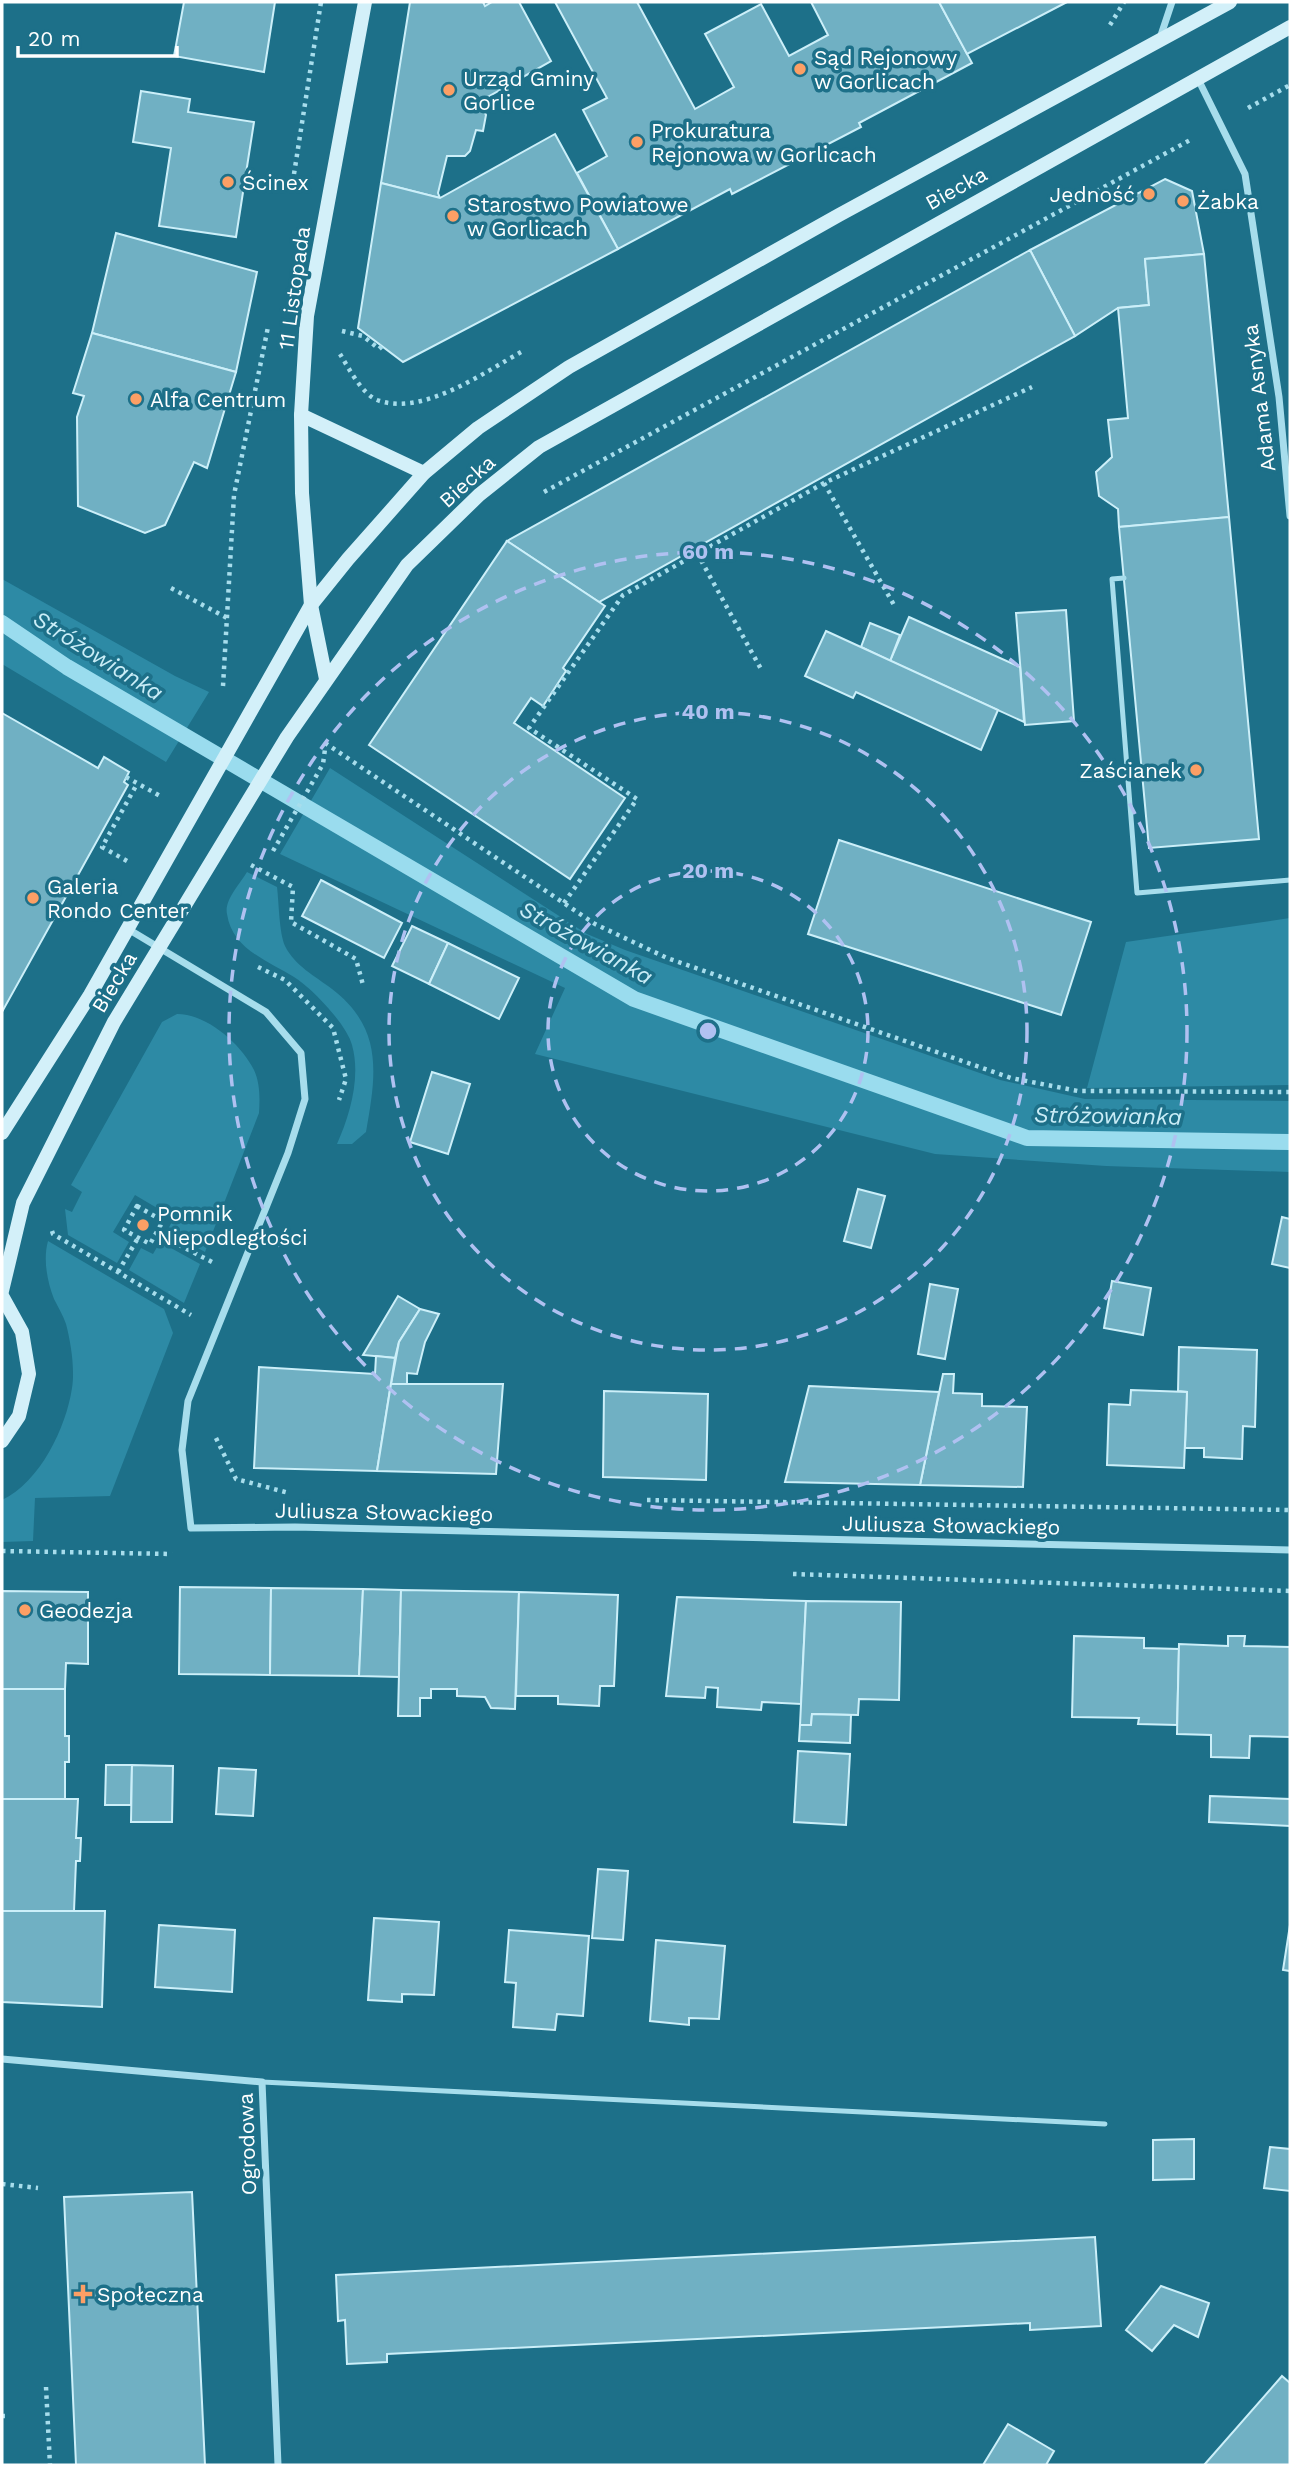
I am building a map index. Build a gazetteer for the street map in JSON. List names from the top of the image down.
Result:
{
  "streets": {
    "street": [
      "Biecka",
      "11 Listopada",
      "Adama Asnyka",
      "Juliusza Słowackiego",
      "Ogrodowa"
    ]
  },
  "crossings": [
    ["Biecka", "11 Listopada"],
    ["Biecka", "Adama Asnyka"],
    ["Biecka", "Juliusza Słowackiego"]
  ],
  "water": ["Stróżowianka"],
  "places": {
    "other": [
      "Sąd Rejonowy w Gorlicach",
      "Urząd Gminy Gorlice",
      "Prokuratura Rejonowa w Gorlicach",
      "Ścinex",
      "Jedność",
      "Żabka",
      "Starostwo Powiatowe w Gorlicach",
      "Alfa Centrum",
      "Zaścianek",
      "Galeria Rondo Center",
      "Pomnik Niepodległości",
      "Geodezja"
    ],
    "health": ["Społeczna"]
  },
  "scale_bar": "20 m",
  "rings": ["60 m", "40 m", "20 m"]
}
